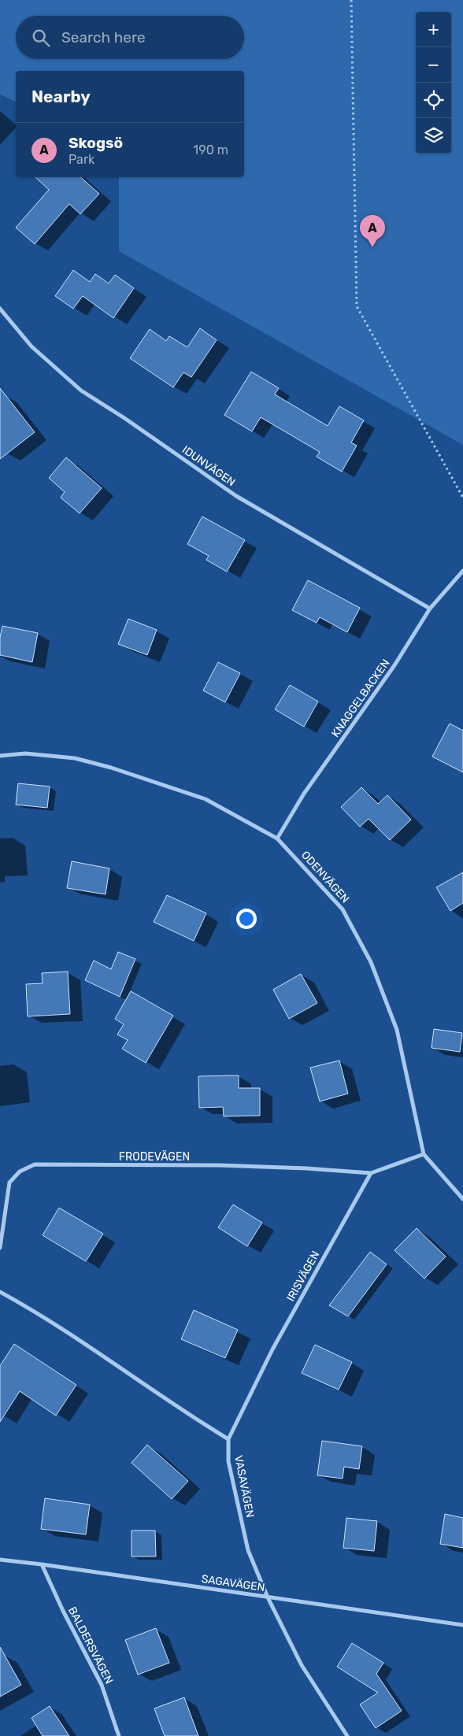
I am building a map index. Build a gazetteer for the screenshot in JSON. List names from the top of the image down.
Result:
{
  "streets": {
    "street": [
      "IDUNVÄGEN",
      "KNAGGELBACKEN",
      "ODENVÄGEN",
      "FRODEVÄGEN",
      "IRISVÄGEN",
      "VASAVÄGEN",
      "SAGAVÄGEN",
      "BALDERSVÄGEN"
    ]
  },
  "crossings": [
    ["IDUNVÄGEN", "KNAGGELBACKEN"],
    ["KNAGGELBACKEN", "ODENVÄGEN"],
    ["FRODEVÄGEN", "IRISVÄGEN"],
    ["IRISVÄGEN", "VASAVÄGEN"],
    ["VASAVÄGEN", "SAGAVÄGEN"],
    ["SAGAVÄGEN", "BALDERSVÄGEN"]
  ],
  "page": {
    "map_buttons": ["+", "−"],
    "search": "Search here",
    "heading": "Nearby",
    "list": [
      {
        "mark": "A",
        "name": "Skogsö",
        "note": "Park",
        "value": "190 m"
      }
    ],
    "pins": "A"
  }
}
